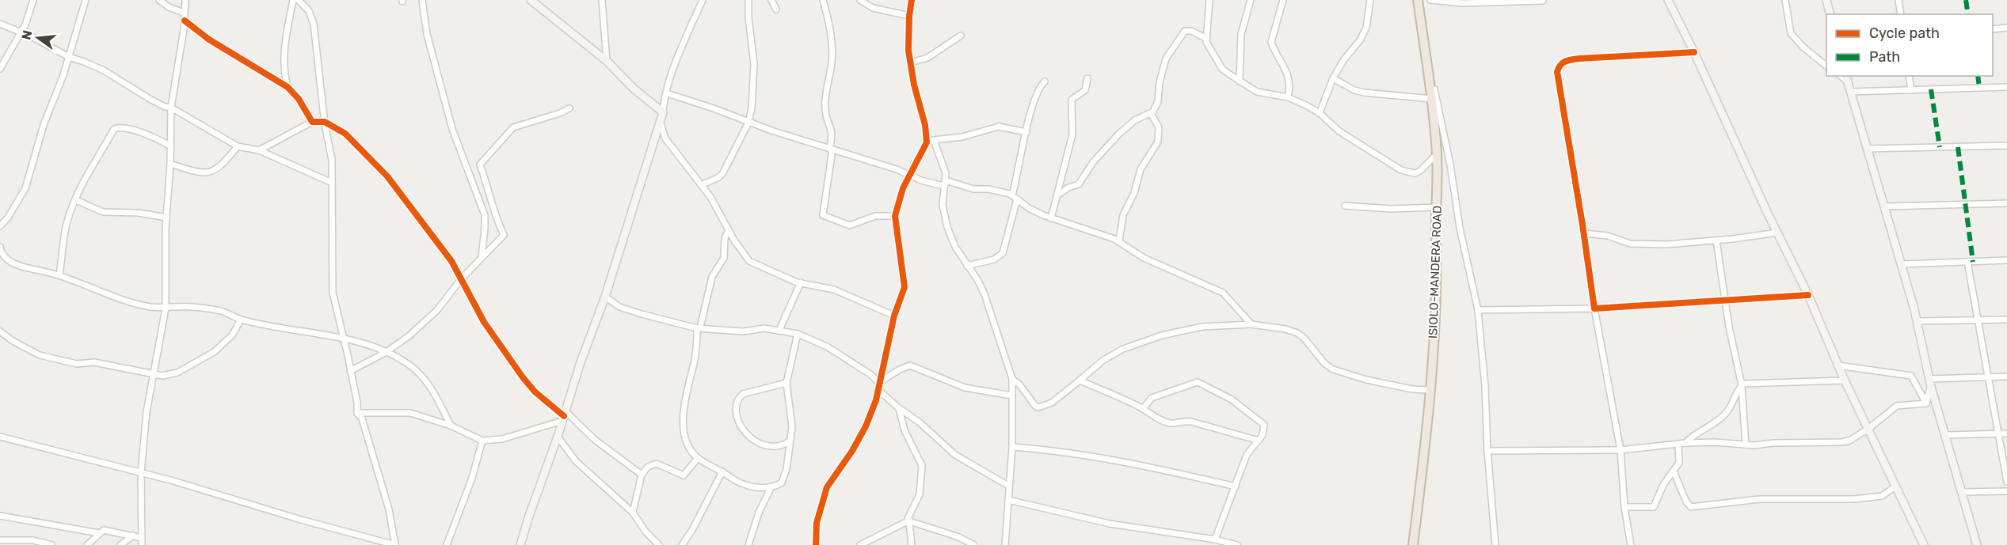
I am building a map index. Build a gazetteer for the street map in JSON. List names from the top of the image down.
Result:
{
  "streets": {
    "highway": ["ISIOLO-MANDERA ROAD"]
  },
  "legend": ["Cycle path", "Path"],
  "north": "left"
}
